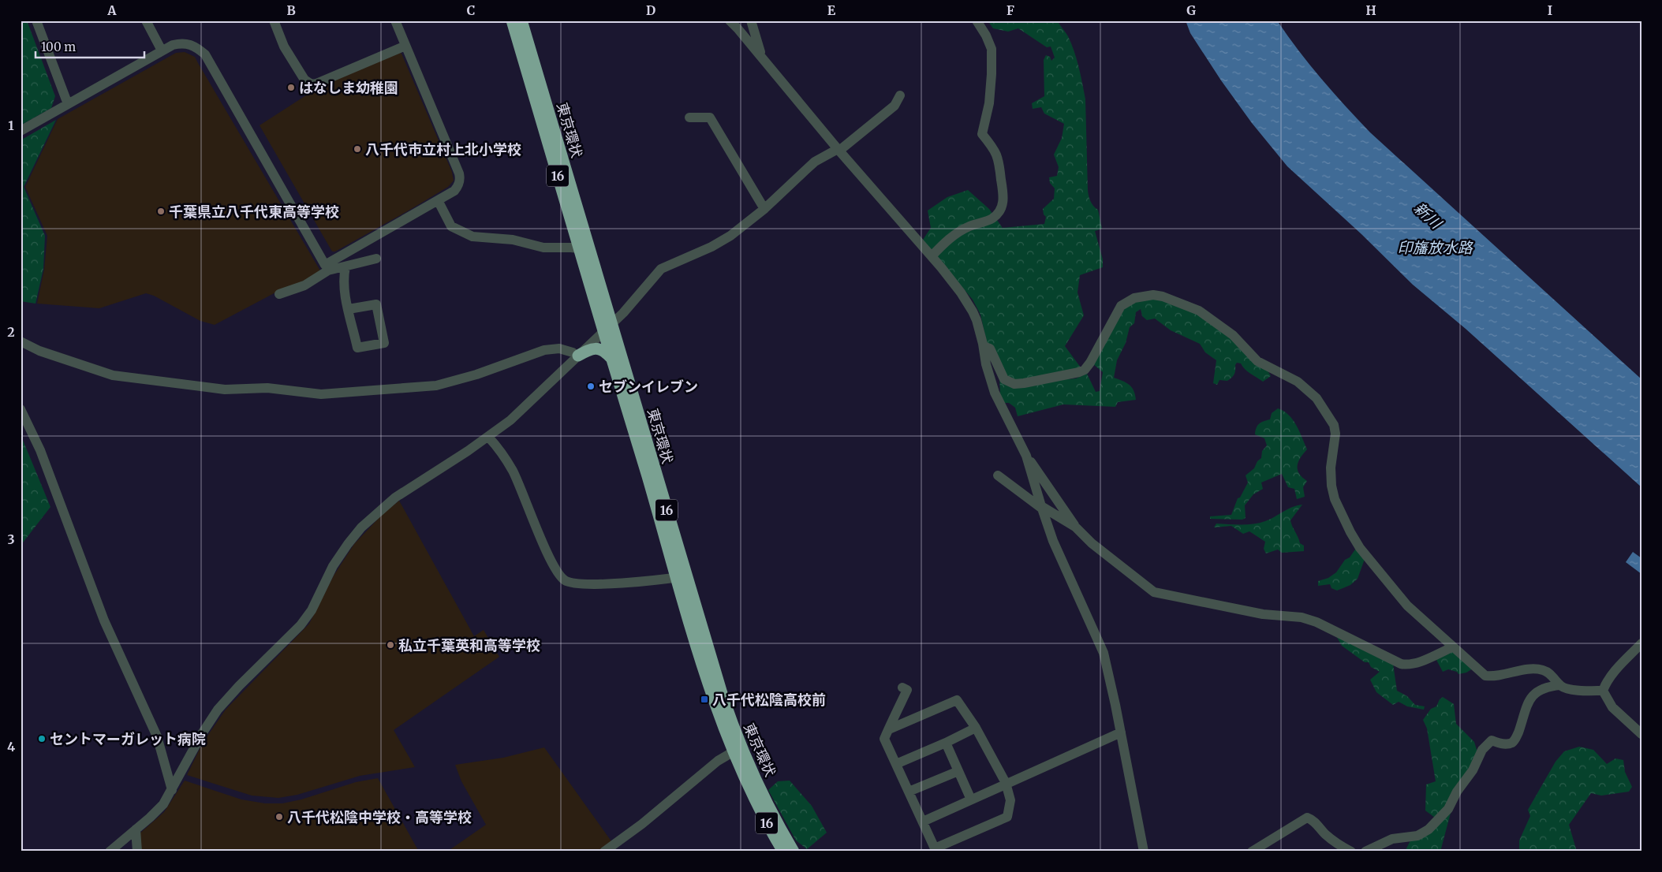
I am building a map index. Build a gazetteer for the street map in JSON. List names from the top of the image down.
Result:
{
  "streets": {
    "highway": ["東京環状", "16"]
  },
  "water": ["新川", "印旛放水路"],
  "places": {
    "other": [
      "はなしま幼稚園",
      "八千代市立村上北小学校",
      "千葉県立八千代東高等学校",
      "セブンイレブン",
      "私立千葉英和高等学校",
      "セントマーガレット病院",
      "八千代松陰中学校・高等学校"
    ],
    "transit": ["八千代松陰高校前"]
  },
  "scale_bar": "100 m",
  "grid": {
    "columns": [
      "A",
      "B",
      "C",
      "D",
      "E",
      "F",
      "G",
      "H",
      "I"
    ],
    "rows": [
      "1",
      "2",
      "3",
      "4"
    ]
  }
}
